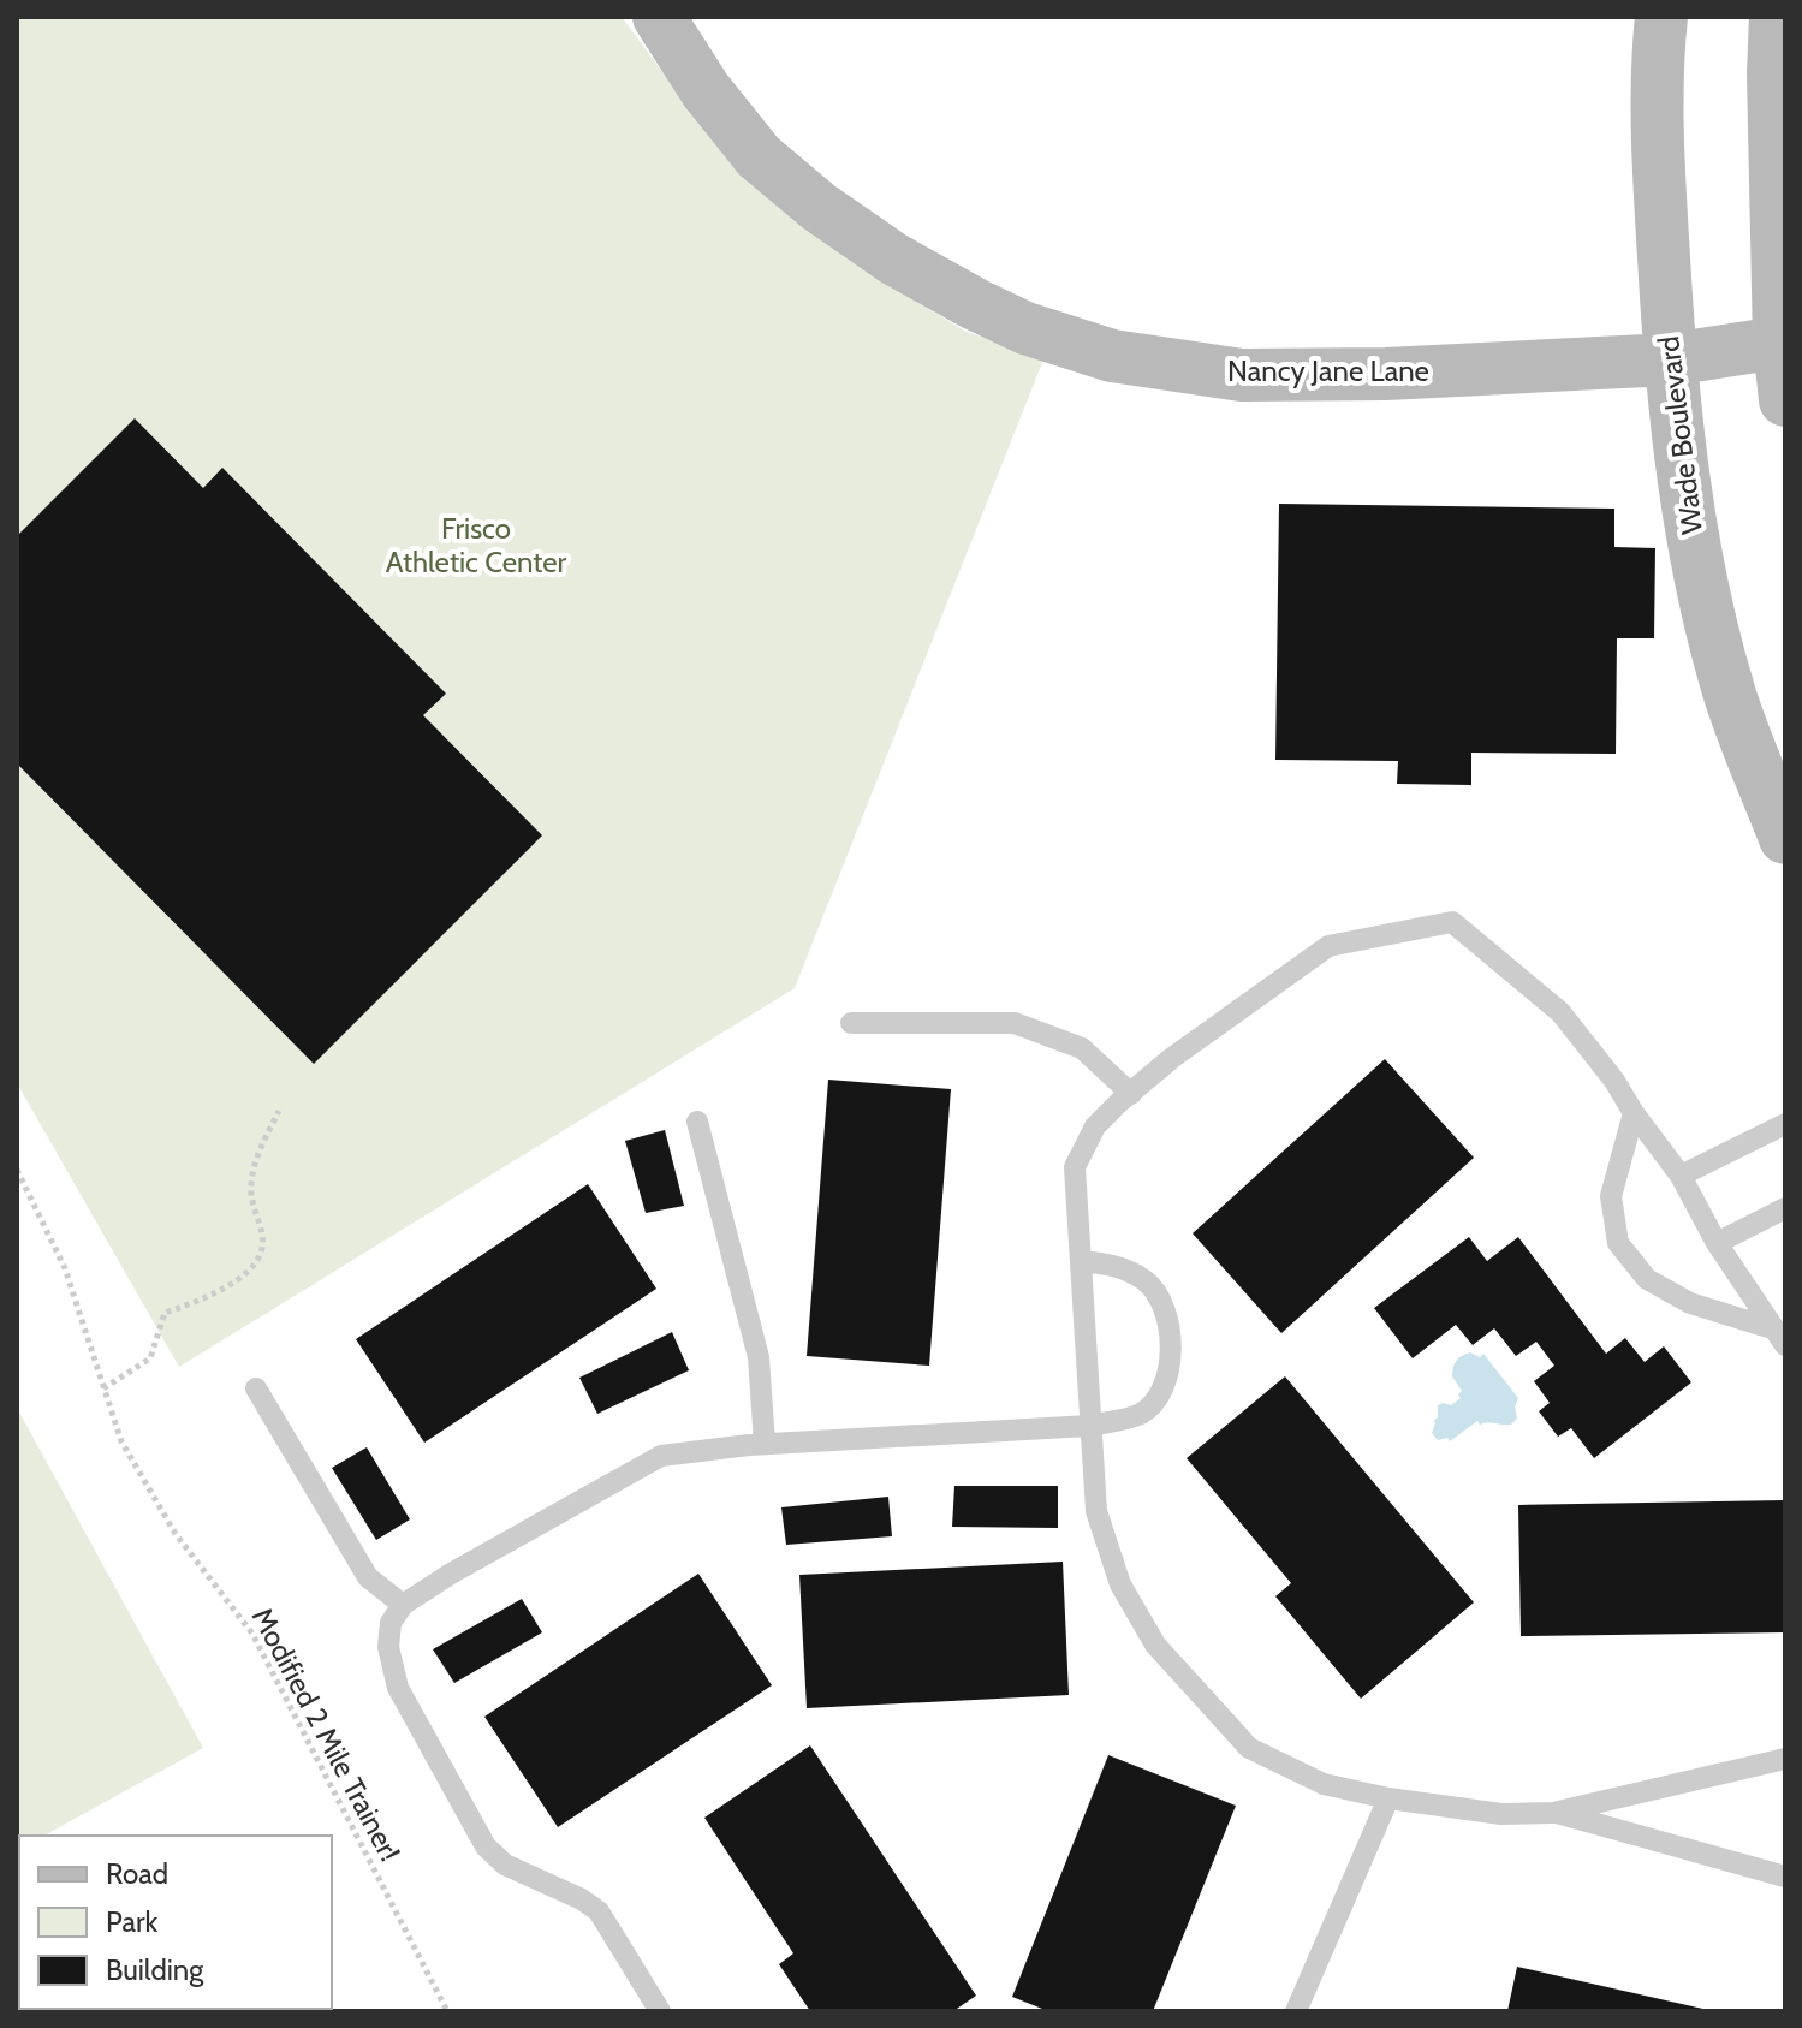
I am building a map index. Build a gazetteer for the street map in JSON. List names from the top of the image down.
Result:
{
  "streets": {
    "street": ["Nancy Jane Lane", "Wade Boulevard"],
    "path": ["Modified 2 Mile Trainer!"]
  },
  "crossings": [
    ["Nancy Jane Lane", "Wade Boulevard"]
  ],
  "parks": ["Frisco Athletic Center"],
  "legend": ["Road", "Park", "Building"]
}
